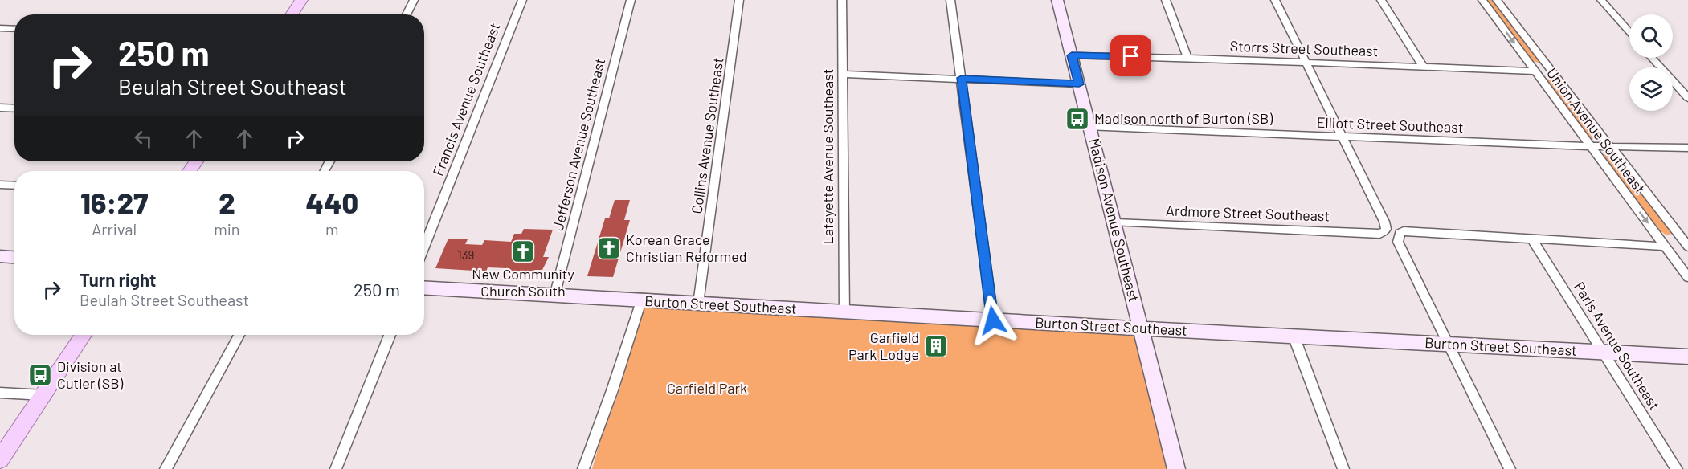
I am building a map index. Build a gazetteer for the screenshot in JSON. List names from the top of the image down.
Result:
{
  "streets": {
    "main road": ["Madison Avenue Southeast", "Burton Street Southeast"],
    "street": [
      "Storrs Street Southeast",
      "Francis Avenue Southeast",
      "Elliott Street Southeast",
      "Union Avenue Southeast",
      "Collins Avenue Southeast",
      "Jefferson Avenue Southeast",
      "Lafayette Avenue Southeast",
      "Ardmore Street Southeast",
      "Paris Avenue Southeast"
    ]
  },
  "crossings": [
    ["Storrs Street Southeast", "Union Avenue Southeast"],
    ["Storrs Street Southeast", "Madison Avenue Southeast"],
    ["Elliott Street Southeast", "Union Avenue Southeast"],
    ["Elliott Street Southeast", "Ardmore Street Southeast"],
    ["Elliott Street Southeast", "Madison Avenue Southeast"],
    ["Collins Avenue Southeast", "Burton Street Southeast"],
    ["Jefferson Avenue Southeast", "Burton Street Southeast"],
    ["Lafayette Avenue Southeast", "Burton Street Southeast"],
    ["Ardmore Street Southeast", "Madison Avenue Southeast"],
    ["Madison Avenue Southeast", "Burton Street Southeast"],
    ["Burton Street Southeast", "Paris Avenue Southeast"]
  ],
  "parks": ["Garfield Park"],
  "places": {
    "bus stop": ["Madison north of Burton (SB)", "Division at Cutler (SB)"],
    "church": ["Korean Grace Christian Reformed", "New Community Church South"],
    "building": ["Garfield Park Lodge"]
  },
  "house_numbers": ["139"],
  "page": {
    "turn": ["250 m", "Beulah Street Southeast"],
    "eta": [
      "16:27",
      "Arrival",
      "2",
      "min",
      "440",
      "m"
    ],
    "list": [
      {
        "name": "Turn right",
        "note": "Beulah Street Southeast",
        "value": "250 m"
      }
    ]
  }
}
